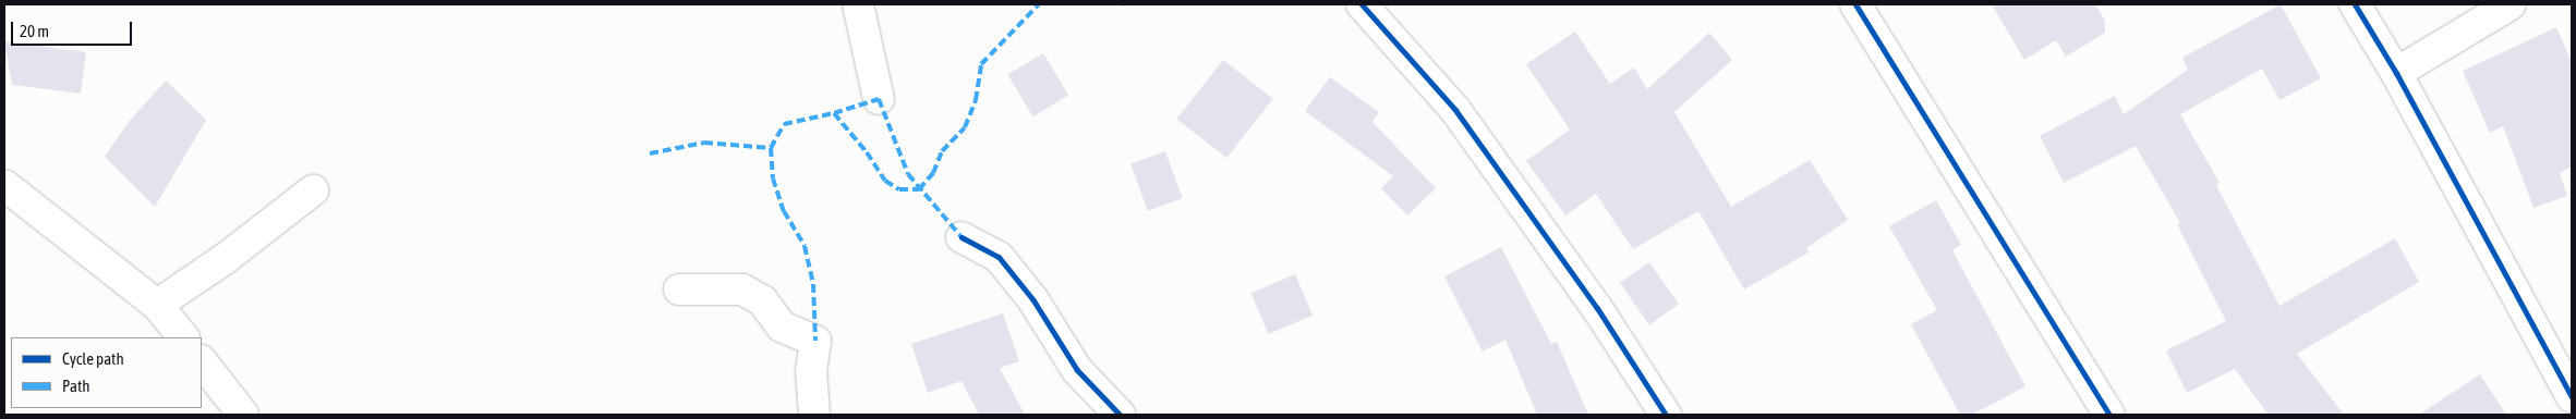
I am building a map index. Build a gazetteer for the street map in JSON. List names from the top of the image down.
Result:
{
  "legend": ["Cycle path", "Path"],
  "scale_bar": "20 m"
}
